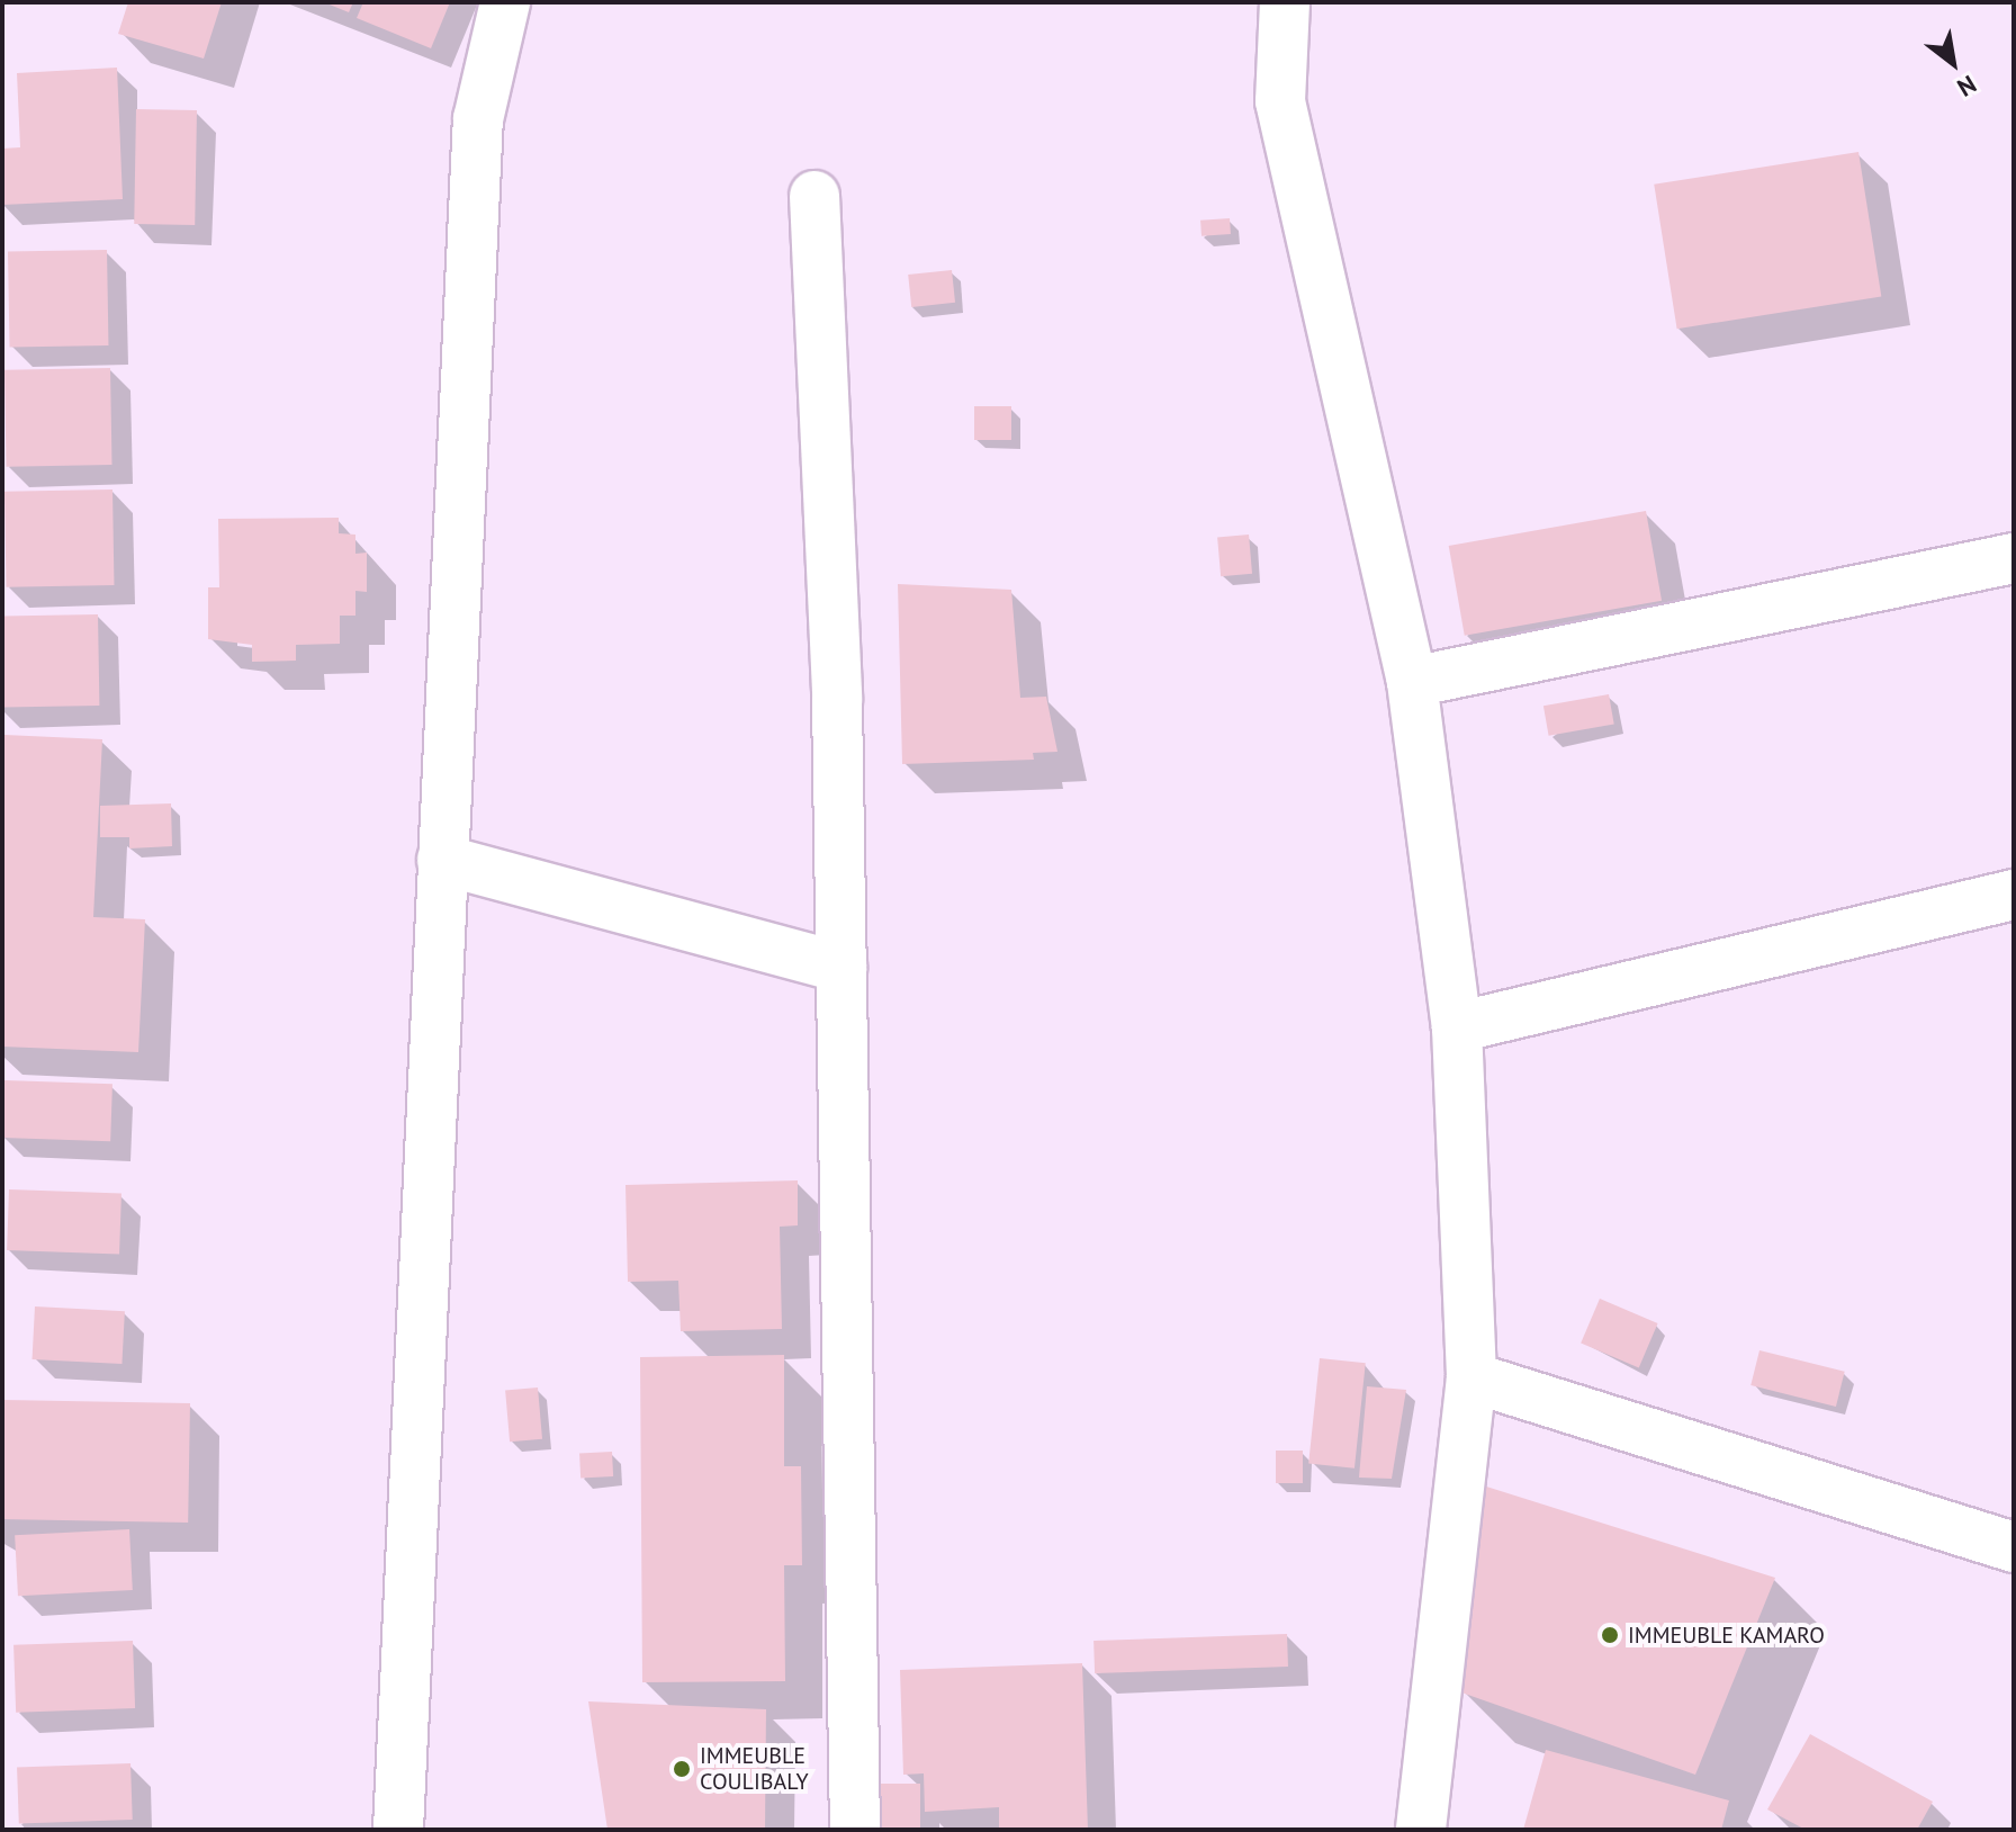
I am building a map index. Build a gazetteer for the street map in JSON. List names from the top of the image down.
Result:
{
  "places": ["IMMEUBLE KAMARO", "IMMEUBLE COULIBALY"],
  "north": "bottom right"
}
